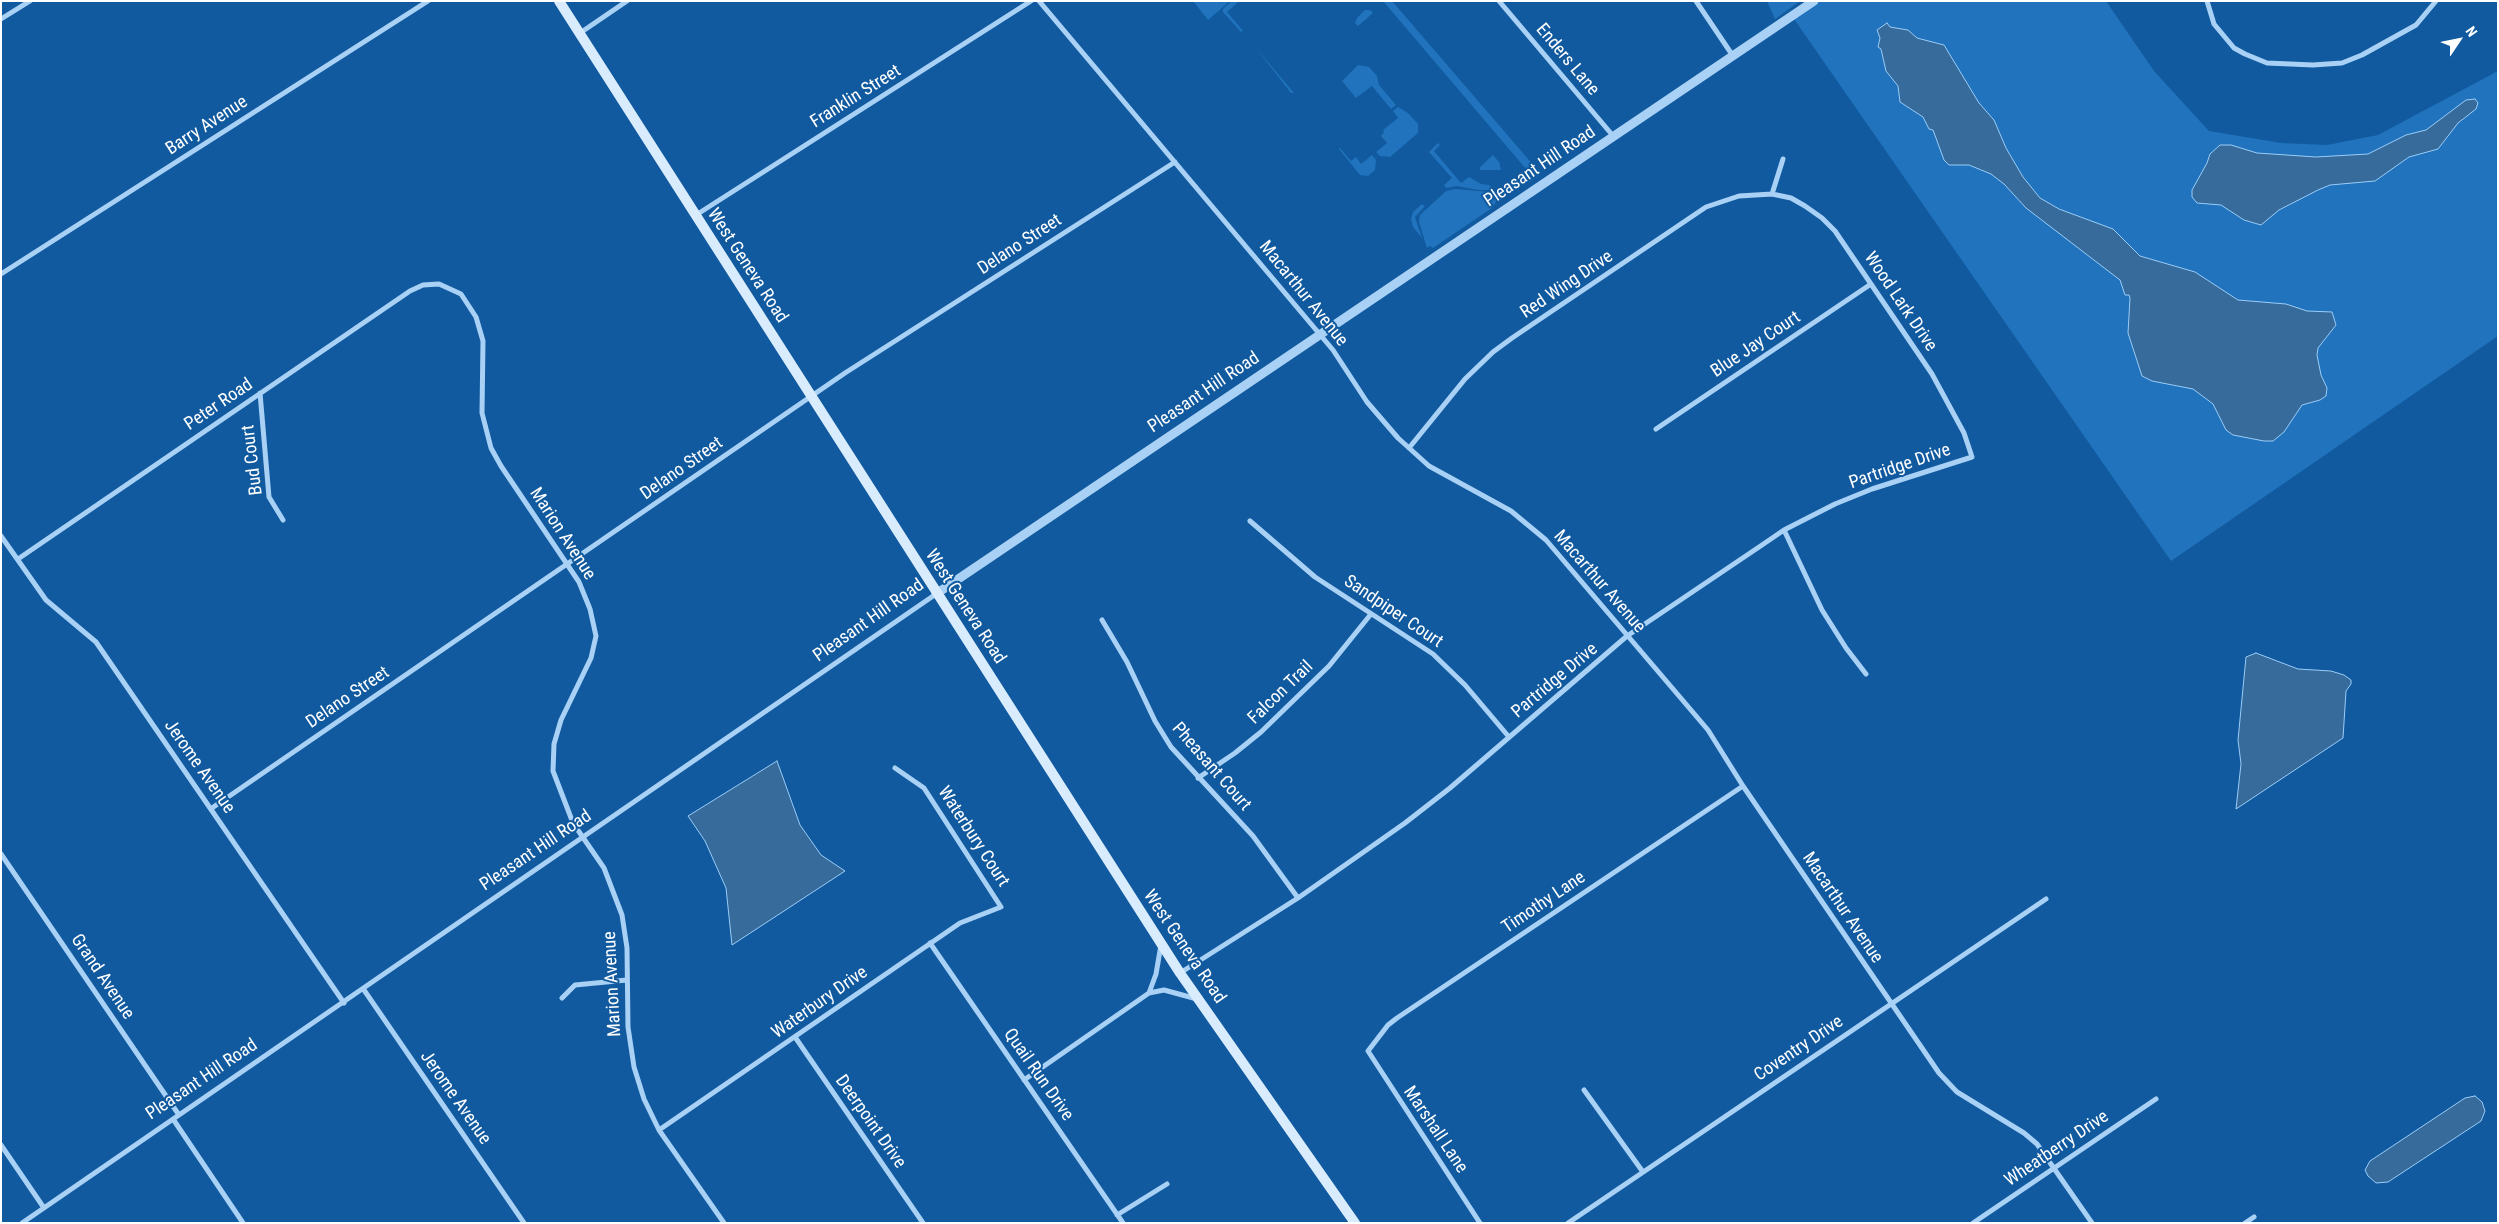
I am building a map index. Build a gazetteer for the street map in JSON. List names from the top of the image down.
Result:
{
  "streets": {
    "main road": ["West Geneva Road"],
    "street": [
      "Enders Lane",
      "Franklin Street",
      "Barry Avenue",
      "Pleasant Hill Road",
      "Delano Street",
      "Red Wing Drive",
      "Macarthur Avenue",
      "Wood Lark Drive",
      "Blue Jay Court",
      "Peter Road",
      "Bud Court",
      "Partridge Drive",
      "Marion Avenue",
      "Sandpiper Court",
      "Falcon Trail",
      "Jerome Avenue",
      "Pheasant Court",
      "Waterbury Court",
      "Timothy Lane",
      "Grand Avenue",
      "Waterbury Drive",
      "Coventry Drive",
      "Quail Run Drive",
      "Deerpoint Drive",
      "Marshall Lane",
      "Wheatberry Drive"
    ]
  },
  "crossings": [
    ["Enders Lane", "Pleasant Hill Road"],
    ["Franklin Street", "West Geneva Road"],
    ["Pleasant Hill Road", "West Geneva Road"],
    ["Pleasant Hill Road", "Macarthur Avenue"],
    ["Pleasant Hill Road", "Marion Avenue"],
    ["Pleasant Hill Road", "Jerome Avenue"],
    ["Pleasant Hill Road", "Grand Avenue"],
    ["Delano Street", "West Geneva Road"],
    ["Delano Street", "Macarthur Avenue"],
    ["Delano Street", "Marion Avenue"],
    ["Delano Street", "Jerome Avenue"],
    ["West Geneva Road", "Partridge Drive"],
    ["Red Wing Drive", "Macarthur Avenue"],
    ["Red Wing Drive", "Wood Lark Drive"],
    ["Macarthur Avenue", "Partridge Drive"],
    ["Macarthur Avenue", "Timothy Lane"],
    ["Macarthur Avenue", "Coventry Drive"],
    ["Macarthur Avenue", "Wheatberry Drive"],
    ["Wood Lark Drive", "Blue Jay Court"],
    ["Wood Lark Drive", "Partridge Drive"],
    ["Peter Road", "Bud Court"],
    ["Peter Road", "Marion Avenue"],
    ["Peter Road", "Jerome Avenue"],
    ["Partridge Drive", "Sandpiper Court"],
    ["Partridge Drive", "Pheasant Court"],
    ["Marion Avenue", "Waterbury Drive"],
    ["Sandpiper Court", "Falcon Trail"],
    ["Falcon Trail", "Pheasant Court"],
    ["Waterbury Court", "Waterbury Drive"],
    ["Timothy Lane", "Marshall Lane"],
    ["Waterbury Drive", "Quail Run Drive"],
    ["Waterbury Drive", "Deerpoint Drive"]
  ],
  "north": "top right"
}
